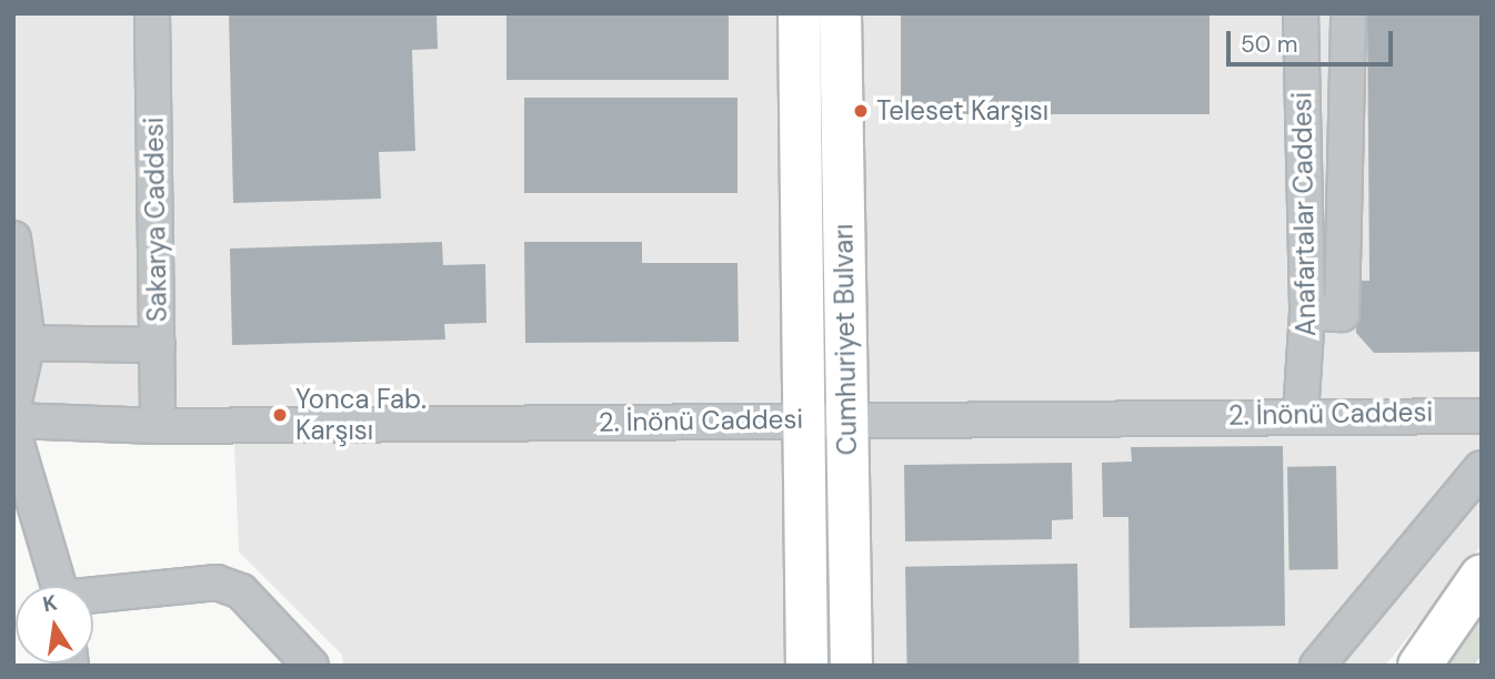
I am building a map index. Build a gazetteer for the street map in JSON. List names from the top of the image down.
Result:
{
  "streets": {
    "main road": ["Cumhuriyet Bulvarı"],
    "street": ["Anafartalar Caddesi", "Sakarya Caddesi", "2. İnönü Caddesi"]
  },
  "crossings": [
    ["Anafartalar Caddesi", "2. İnönü Caddesi"],
    ["Sakarya Caddesi", "2. İnönü Caddesi"],
    ["Cumhuriyet Bulvarı", "2. İnönü Caddesi"]
  ],
  "places": ["Teleset Karşısı", "Yonca Fab. Karşısı"],
  "scale_bar": "50 m",
  "north": "top"
}
